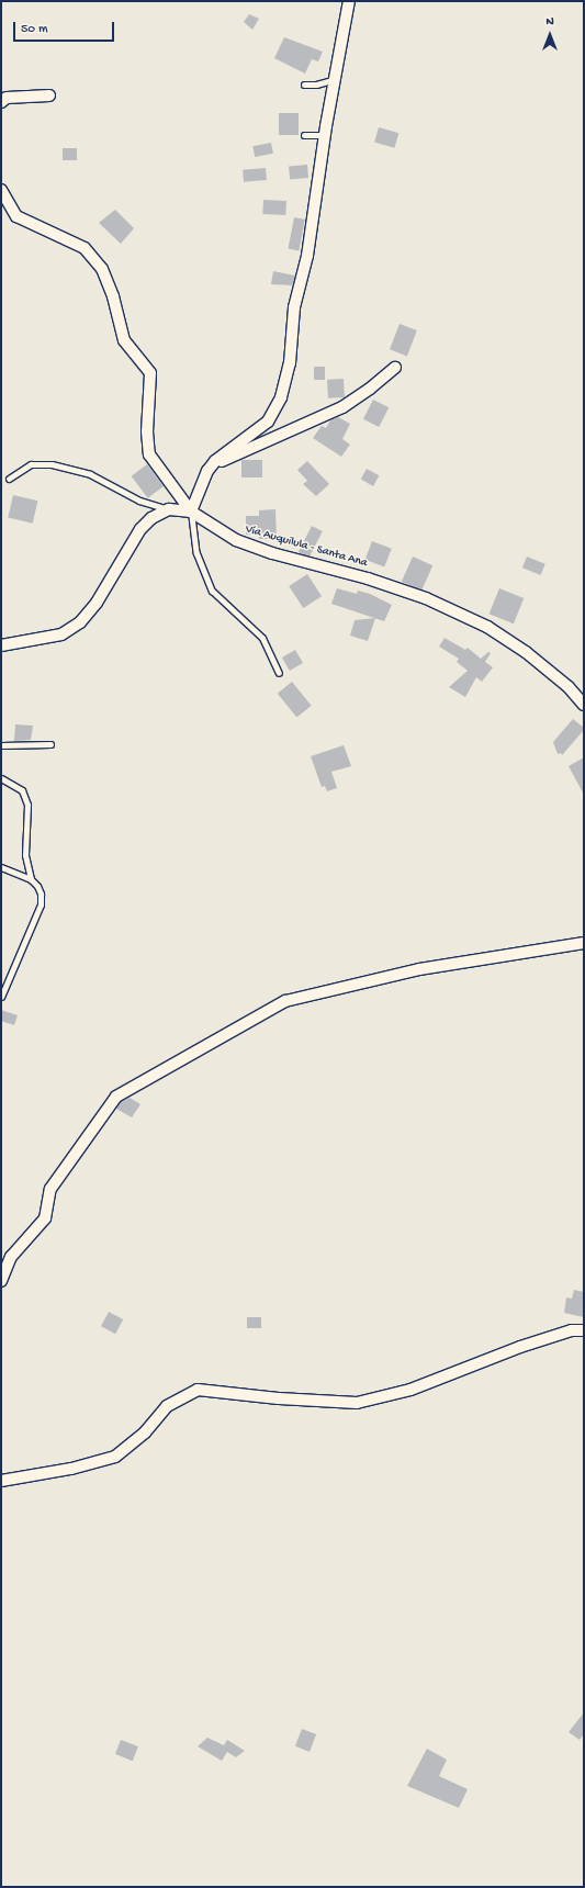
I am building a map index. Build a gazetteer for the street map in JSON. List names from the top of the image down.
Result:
{
  "streets": {
    "street": ["Vía Auquilula - Santa Ana"]
  },
  "scale_bar": "50 m",
  "north": "top"
}
